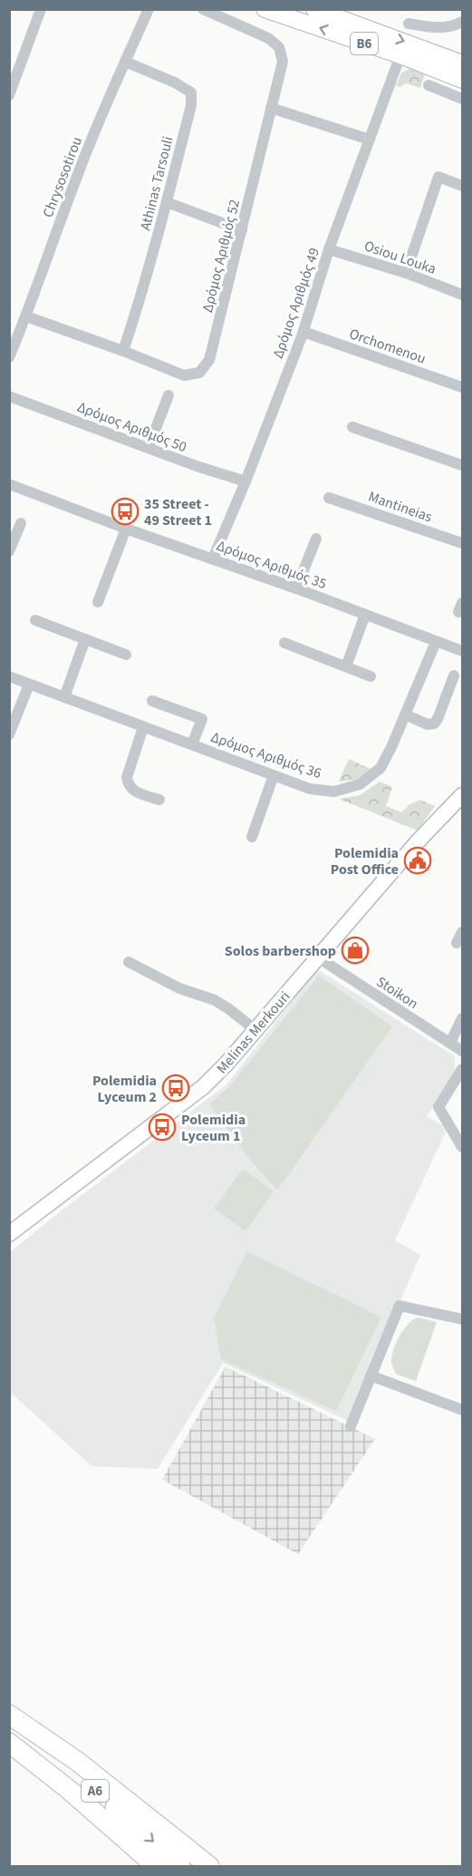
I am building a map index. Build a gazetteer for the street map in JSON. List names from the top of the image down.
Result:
{
  "streets": {
    "highway": ["A6"],
    "main road": ["B6", "Melinas Merkouri"],
    "street": [
      "Chrysosotirou",
      "Athinas Tarsouli",
      "Δρόμος Αριθμός 52",
      "Osiou Louka",
      "Δρόμος Αριθμός 49",
      "Orchomenou",
      "Δρόμος Αριθμός 50",
      "Mantineias",
      "Δρόμος Αριθμός 35",
      "Δρόμος Αριθμός 36",
      "Stoikon"
    ]
  },
  "crossings": [
    ["B6", "Δρόμος Αριθμός 49"],
    ["Chrysosotirou", "Athinas Tarsouli"],
    ["Chrysosotirou", "Δρόμος Αριθμός 52"],
    ["Athinas Tarsouli", "Δρόμος Αριθμός 52"],
    ["Osiou Louka", "Δρόμος Αριθμός 49"],
    ["Δρόμος Αριθμός 49", "Orchomenou"],
    ["Δρόμος Αριθμός 49", "Δρόμος Αριθμός 50"],
    ["Δρόμος Αριθμός 49", "Δρόμος Αριθμός 35"],
    ["Δρόμος Αριθμός 35", "Δρόμος Αριθμός 36"],
    ["Stoikon", "Melinas Merkouri"]
  ],
  "places": {
    "bus stop": ["35 Street - 49 Street 1", "Polemidia Lyceum 2", "Polemidia Lyceum 1"],
    "public building": ["Polemidia Post Office"],
    "shop": ["Solos barbershop"]
  }
}
